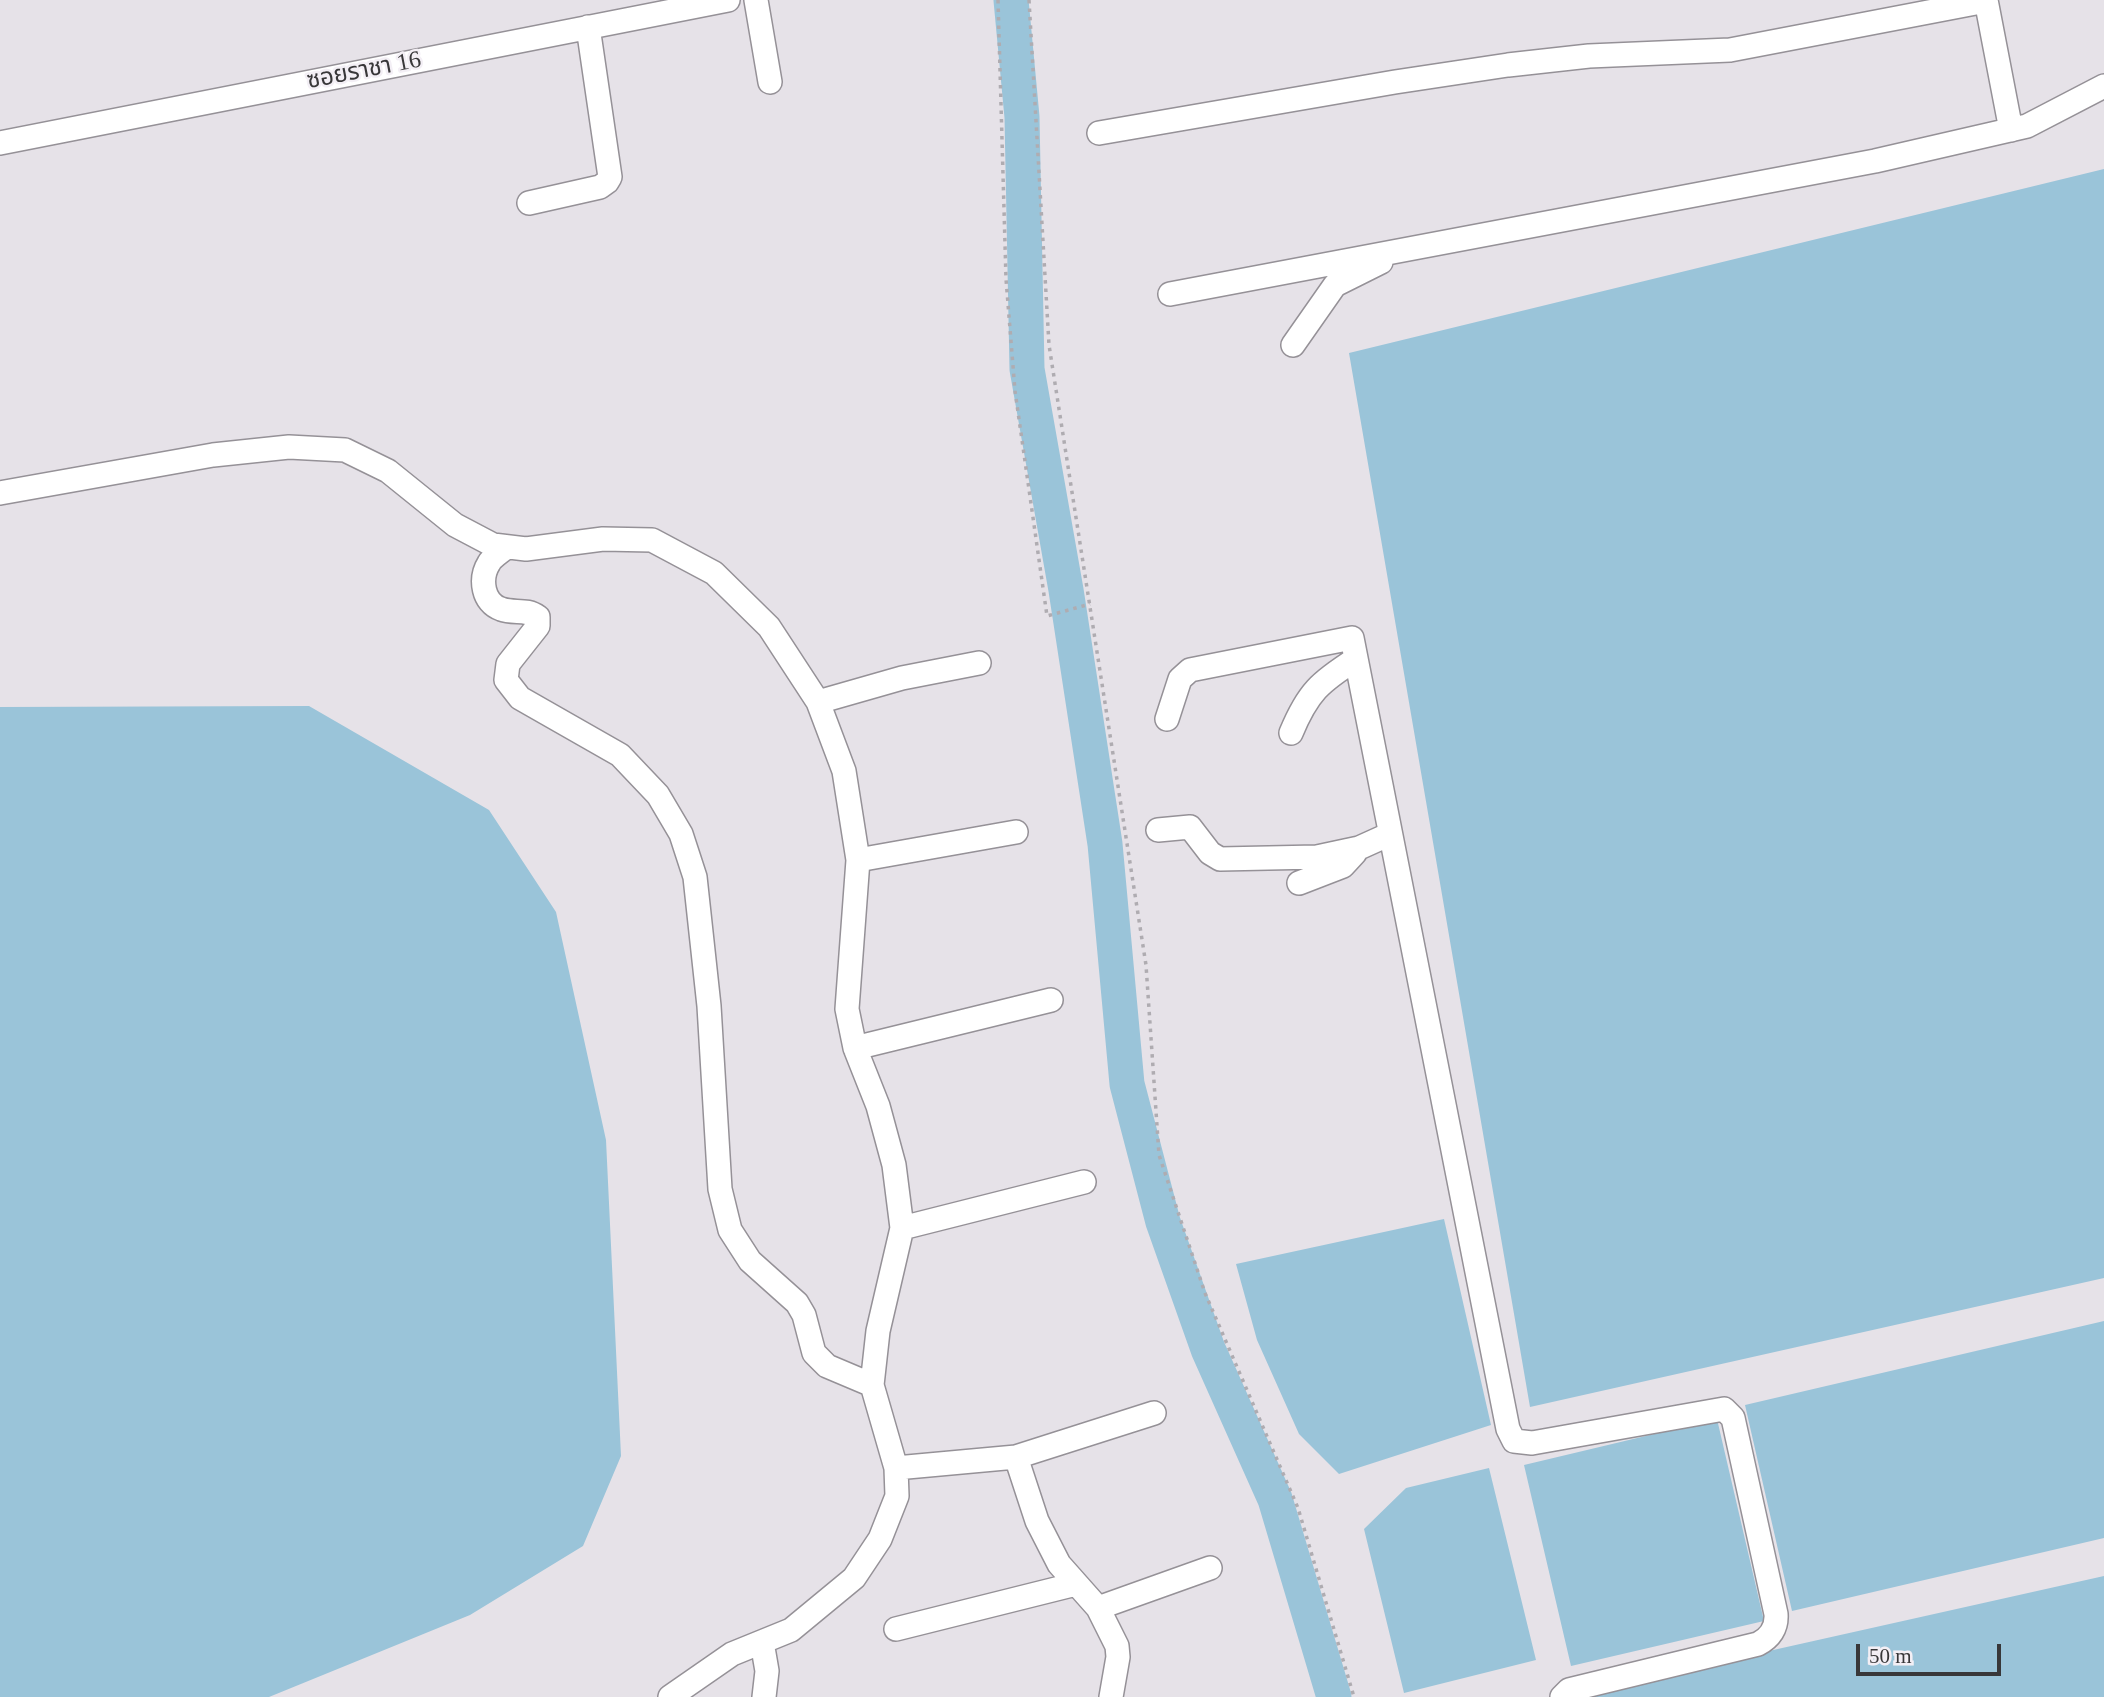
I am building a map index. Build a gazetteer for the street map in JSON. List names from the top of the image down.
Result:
{
  "streets": {
    "street": ["ซอยราชา 16"]
  },
  "scale_bar": "50 m"
}
